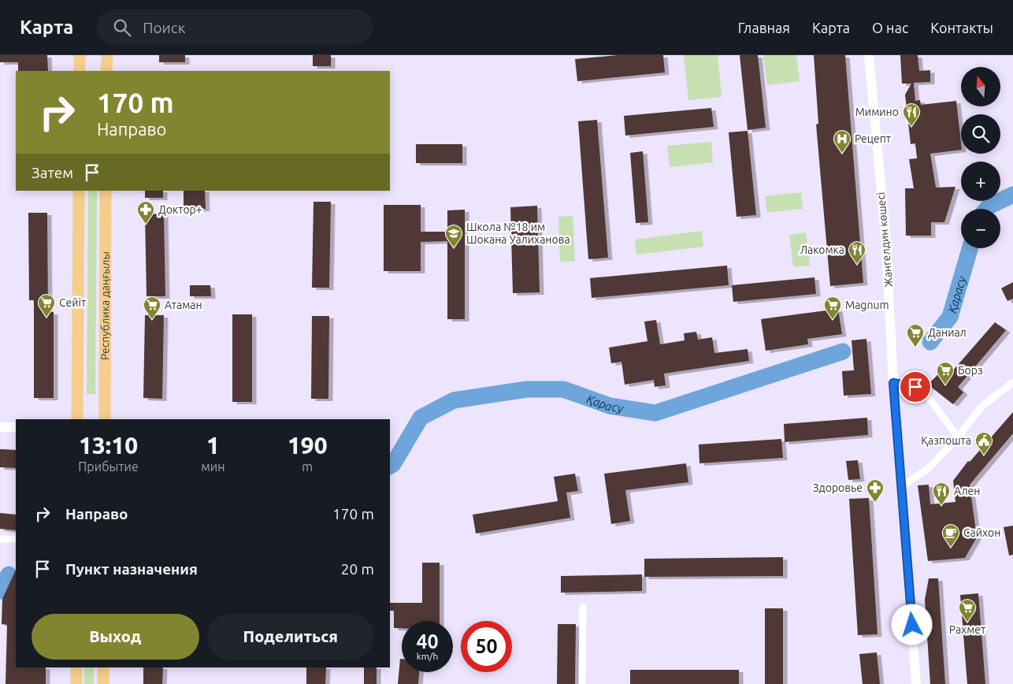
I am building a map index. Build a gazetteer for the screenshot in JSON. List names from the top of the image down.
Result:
{
  "streets": {
    "main road": ["Жангелдин көшесі", "Республика даңғылы"]
  },
  "water": ["Қарасу"],
  "places": {
    "restaurant": ["Мимино", "Лакомка", "Ален"],
    "hospital": ["Рецепт"],
    "pharmacy": ["Доктор+", "Здоровье"],
    "school or university": ["Школа №18 им Шокана Уалиханова"],
    "supermarket": [
      "Сейіт",
      "Атаман",
      "Magnum",
      "Даниал",
      "Борз",
      "Рахмет"
    ],
    "public building": ["Қазпошта"],
    "cafe": ["Сайхон"]
  },
  "north": "top",
  "page": {
    "header": "Карта",
    "search": "Поиск",
    "nav": [
      "Главная",
      "Карта",
      "О нас",
      "Контакты"
    ],
    "map_buttons": ["+", "−"],
    "turn": ["170 m", "Направо"],
    "then": "Затем",
    "eta": [
      "13:10",
      "Прибытие",
      "1",
      "мин",
      "190",
      "m"
    ],
    "list": [
      {
        "name": "Направо",
        "value": "170 m"
      },
      {
        "name": "Пункт назначения",
        "value": "20 m"
      }
    ],
    "buttons": ["Выход", "Поделиться"],
    "speed": "40 km/h",
    "limit": "50"
  }
}
